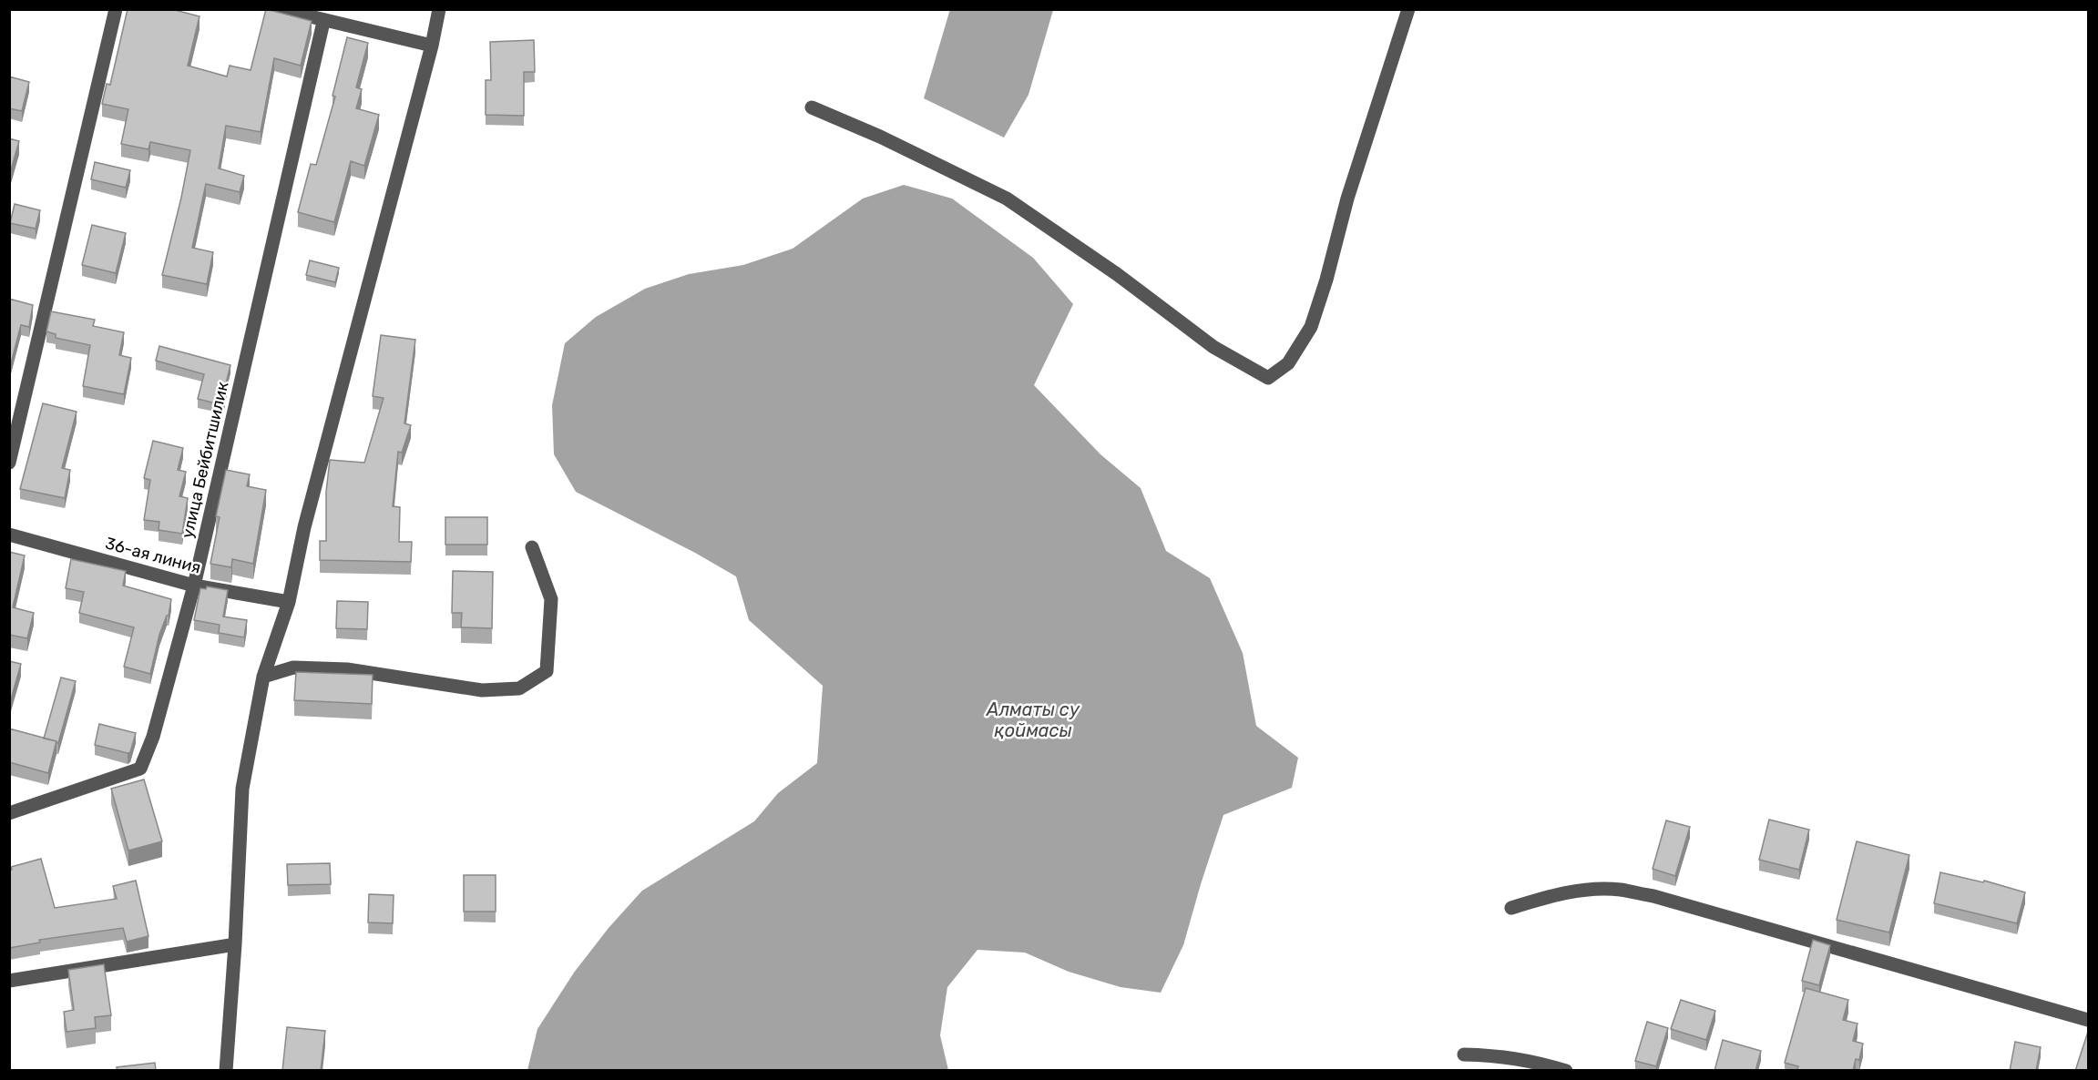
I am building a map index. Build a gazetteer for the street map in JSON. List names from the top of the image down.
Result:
{
  "streets": {
    "street": ["улица Бейбитшилик", "36-ая линия"]
  },
  "crossings": [
    ["улица Бейбитшилик", "36-ая линия"]
  ],
  "water": ["Алматы су қоймасы"]
}
